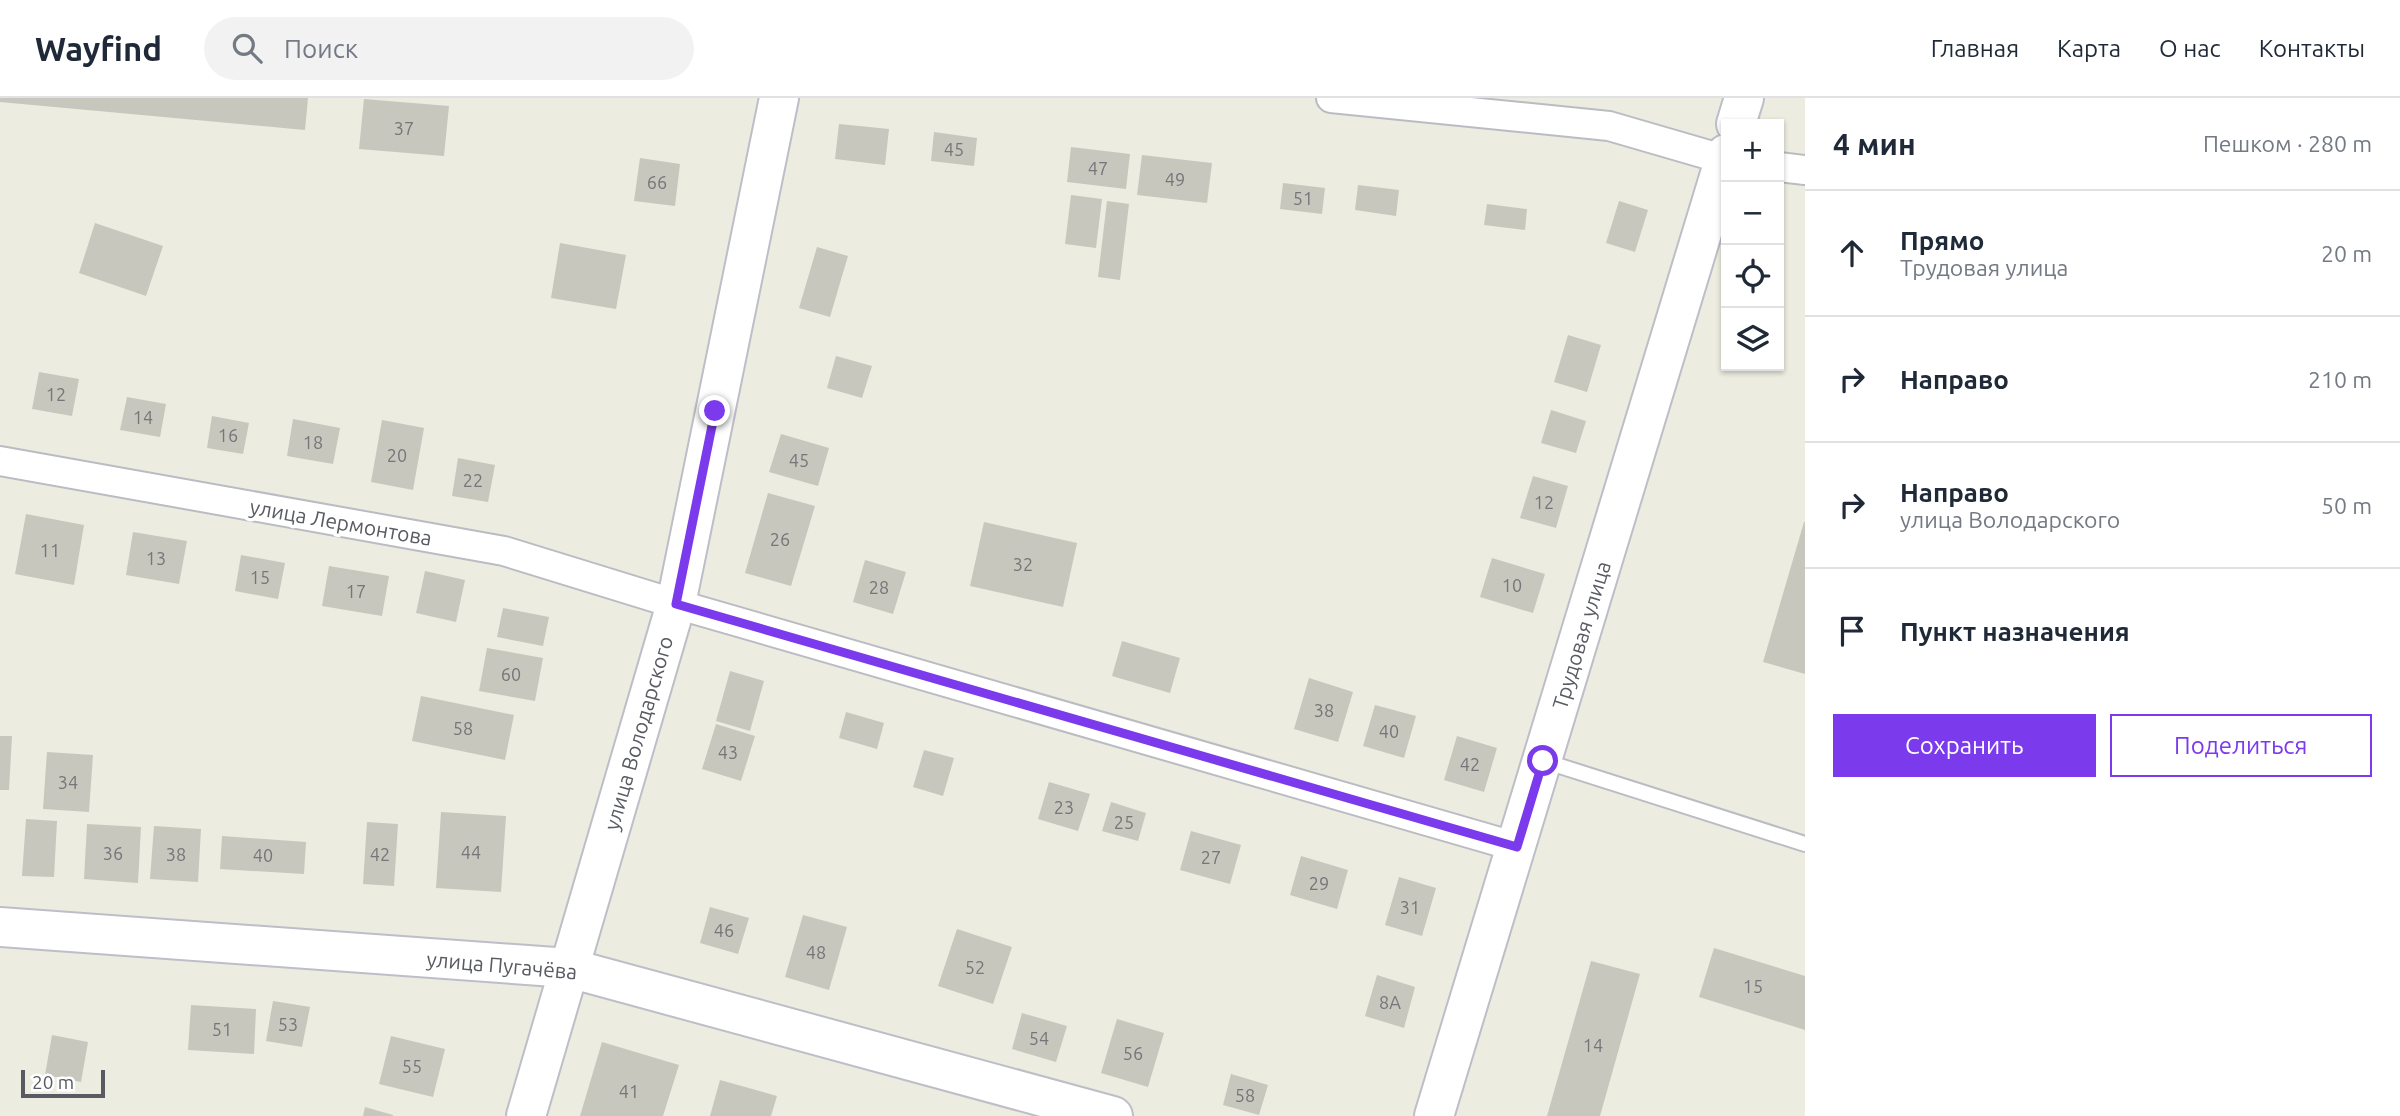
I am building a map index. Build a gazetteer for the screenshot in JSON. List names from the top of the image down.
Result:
{
  "streets": {
    "street": [
      "улица Лермонтова",
      "Трудовая улица",
      "улица Володарского",
      "улица Пугачёва"
    ]
  },
  "crossings": [
    ["улица Лермонтова", "Трудовая улица"],
    ["улица Лермонтова", "улица Володарского"],
    ["улица Володарского", "улица Пугачёва"]
  ],
  "house_numbers": [
    "37",
    "45",
    "47",
    "49",
    "66",
    "51",
    "12",
    "14",
    "16",
    "18",
    "20",
    "45",
    "22",
    "12",
    "26",
    "11",
    "13",
    "32",
    "15",
    "10",
    "28",
    "17",
    "60",
    "38",
    "58",
    "40",
    "43",
    "42",
    "34",
    "23",
    "25",
    "44",
    "36",
    "38",
    "42",
    "40",
    "27",
    "29",
    "31",
    "46",
    "48",
    "52",
    "15",
    "8А",
    "53",
    "51",
    "54",
    "14",
    "56",
    "55",
    "41",
    "58"
  ],
  "scale_bar": "20 m",
  "page": {
    "header": "Wayfind",
    "search": "Поиск",
    "nav": [
      "Главная",
      "Карта",
      "О нас",
      "Контакты"
    ],
    "heading": ["4 мин", "Пешком · 280 m"],
    "map_buttons": ["+", "−"],
    "list": [
      ["Прямо", "Трудовая улица", "20 m"],
      ["Направо", "210 m"],
      ["Направо", "улица Володарского", "50 m"],
      "Пункт назначения"
    ],
    "buttons": ["Сохранить", "Поделиться"],
    "scale": "20 m"
  }
}
